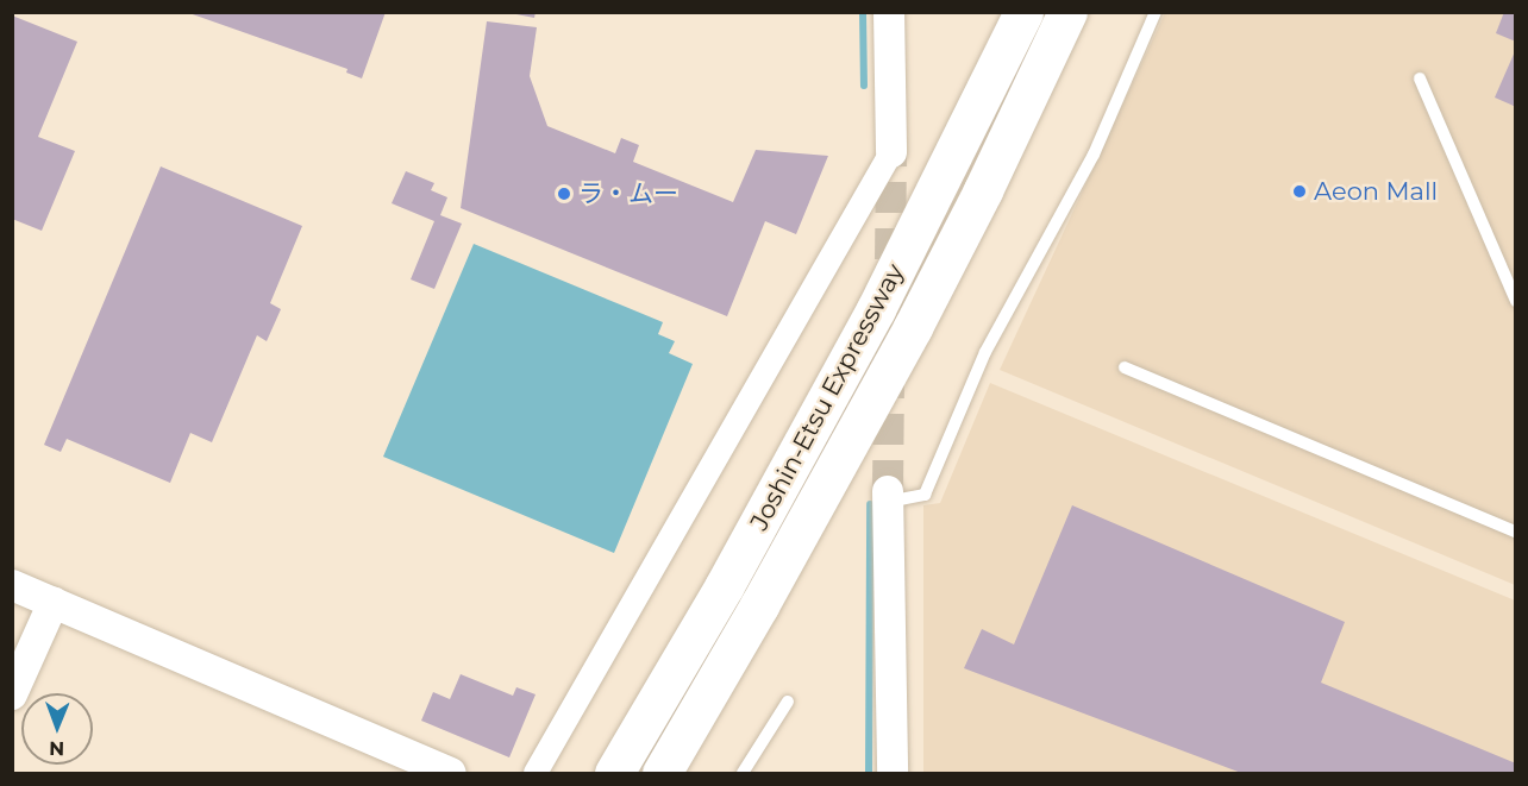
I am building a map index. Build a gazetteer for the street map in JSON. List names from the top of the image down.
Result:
{
  "streets": {
    "highway": ["Joshin-Etsu Expressway"]
  },
  "places": ["Aeon Mall", "ラ・ムー"],
  "north": "bottom"
}
